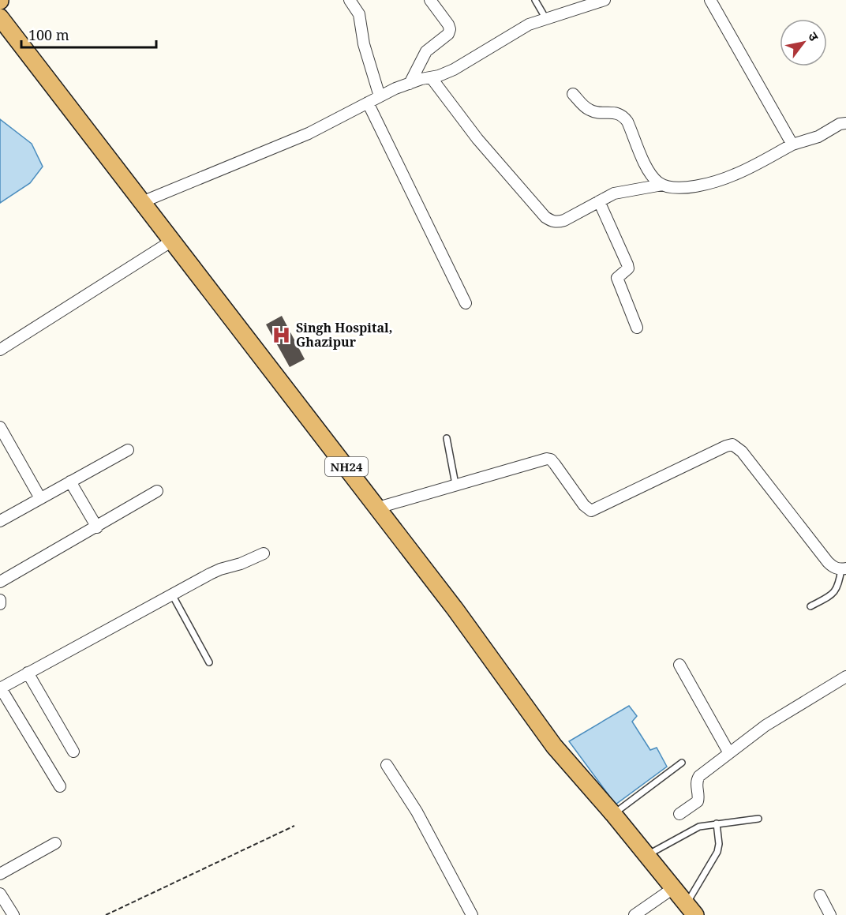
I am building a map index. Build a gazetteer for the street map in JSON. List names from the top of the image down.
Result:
{
  "streets": {
    "highway": ["NH24"]
  },
  "places": {
    "hospital": ["Singh Hospital, Ghazipur"]
  },
  "scale_bar": "100 m",
  "north": "top right"
}
